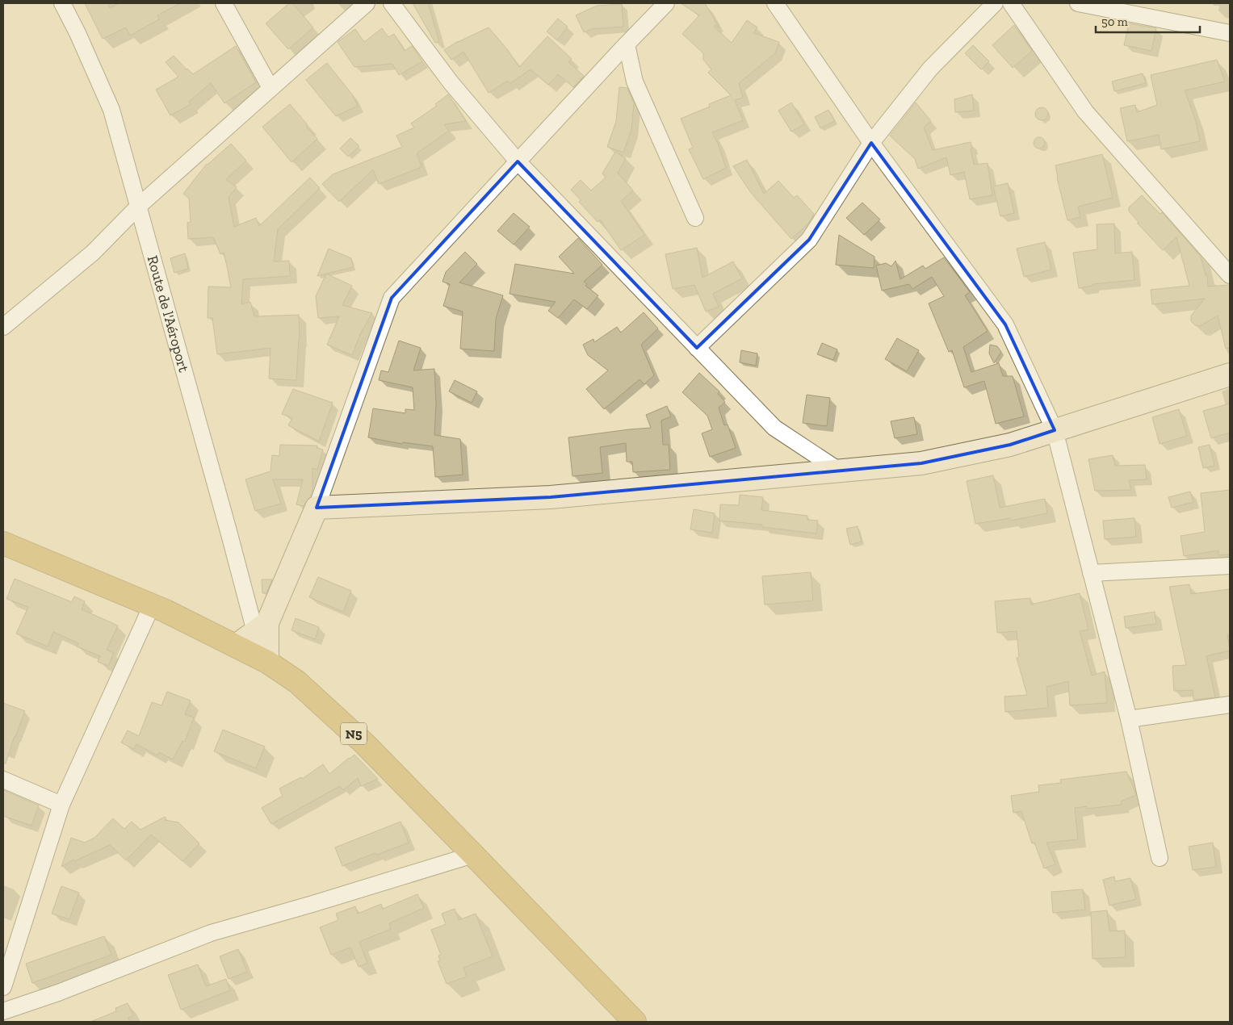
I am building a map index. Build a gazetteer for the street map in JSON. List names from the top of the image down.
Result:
{
  "streets": {
    "highway": ["N5"],
    "street": ["Route de l'Aéroport"]
  },
  "scale_bar": "50 m"
}
